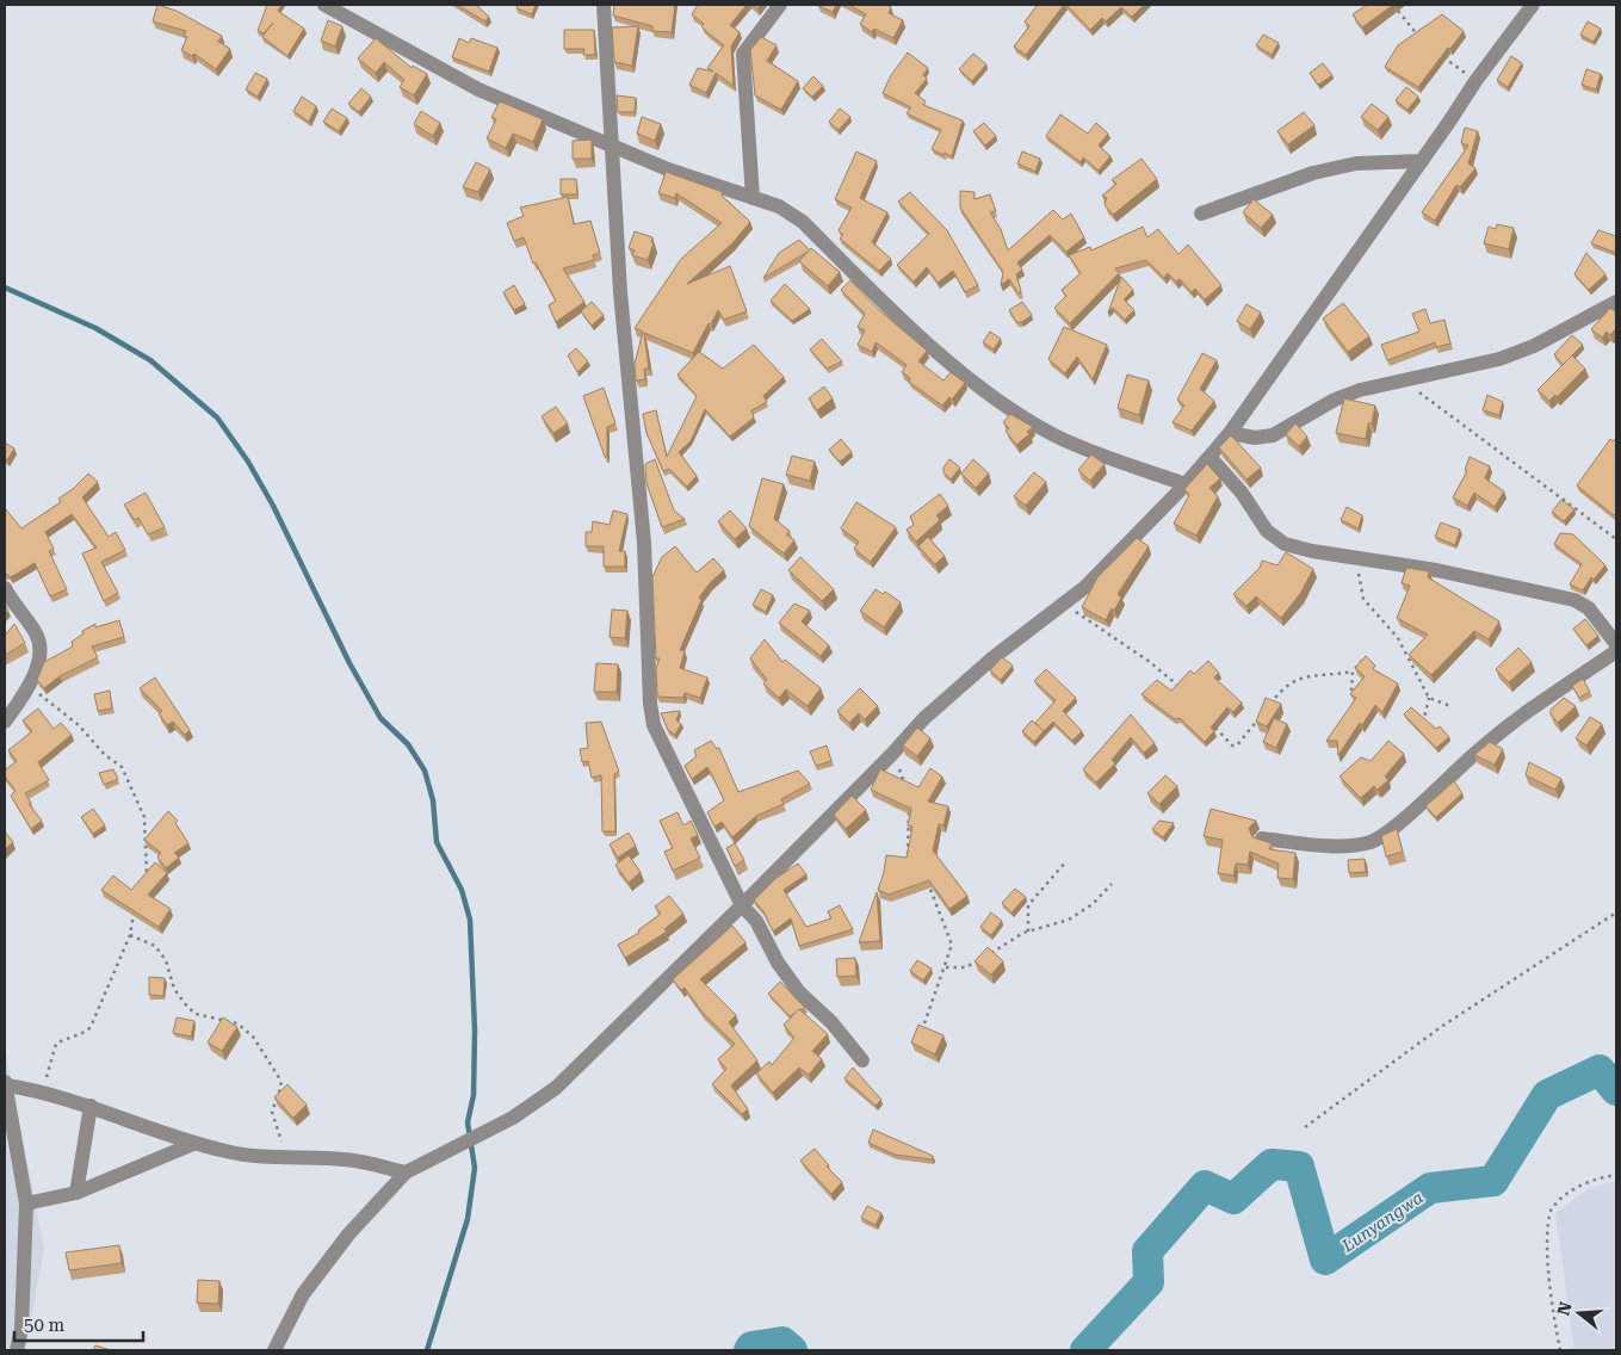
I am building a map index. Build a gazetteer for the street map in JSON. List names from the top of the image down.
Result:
{
  "water": ["Lunyangwa"],
  "scale_bar": "50 m",
  "north": "left"
}
